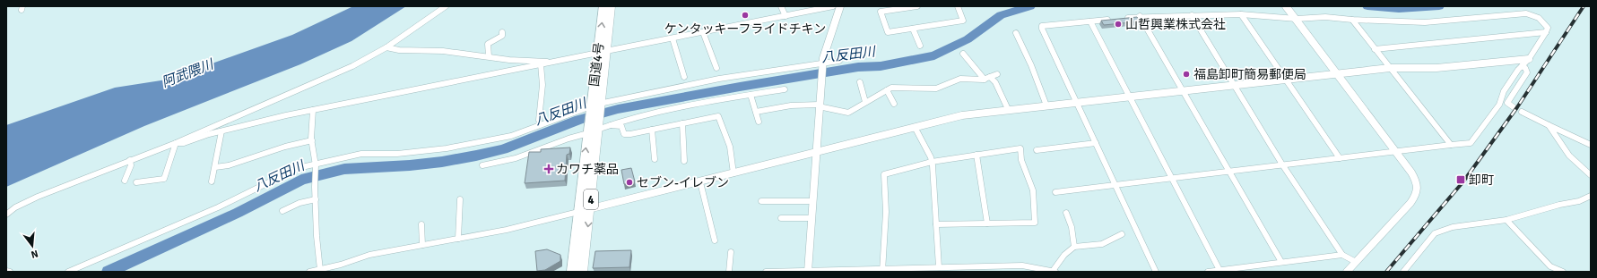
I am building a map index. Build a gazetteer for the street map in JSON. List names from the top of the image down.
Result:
{
  "streets": {
    "highway": ["国道4号", "4"]
  },
  "water": ["八反田川", "阿武隈川"],
  "places": {
    "other": [
      "ケンタッキーフライドチキン",
      "山哲興業株式会社",
      "福島卸町簡易郵便局",
      "セブン-イレブン"
    ],
    "health": ["カワチ薬品"],
    "transit": ["卸町"]
  },
  "north": "bottom"
}
